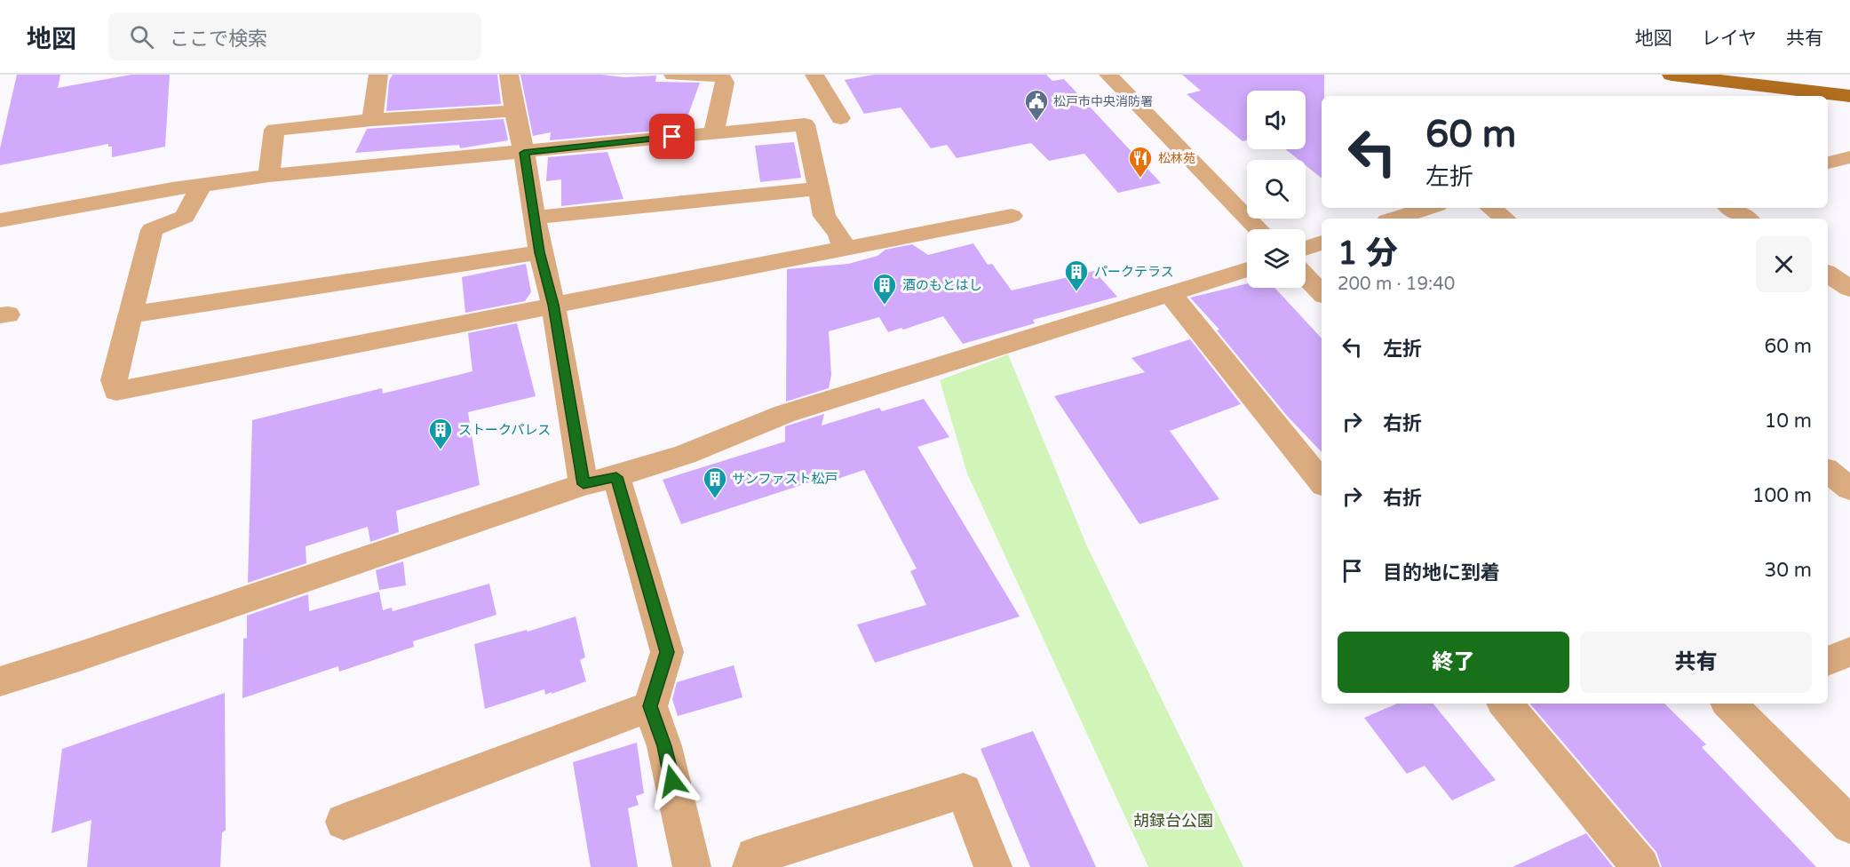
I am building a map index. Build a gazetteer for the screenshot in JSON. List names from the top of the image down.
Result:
{
  "parks": ["胡録台公園"],
  "places": {
    "public building": ["松戸市中央消防署"],
    "restaurant": ["松林苑"],
    "building": [
      "パークテラス",
      "酒のもとはし",
      "ストークパレス",
      "サンファスト松戸"
    ]
  },
  "page": {
    "header": "地図",
    "search": "ここで検索",
    "nav": ["地図", "レイヤ", "共有"],
    "turn": ["60 m", "左折"],
    "heading": ["1 分", "200 m · 19:40"],
    "list": [
      {
        "name": "左折",
        "value": "60 m"
      },
      {
        "name": "右折",
        "value": "10 m"
      },
      {
        "name": "右折",
        "value": "100 m"
      },
      {
        "name": "目的地に到着",
        "value": "30 m"
      }
    ],
    "buttons": ["終了", "共有"]
  }
}
